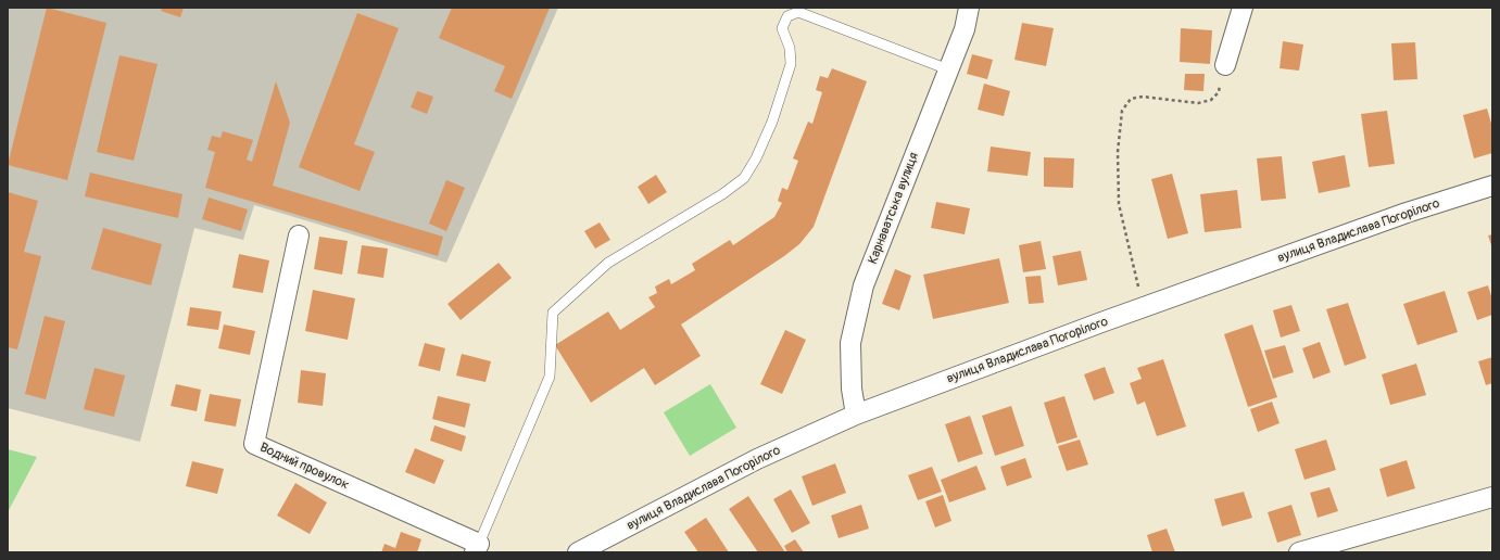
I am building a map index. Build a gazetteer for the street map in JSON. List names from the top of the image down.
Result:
{
  "streets": {
    "street": ["Карнаватська вулиця", "вулиця Владислава Погорілого", "Водний провулок"]
  },
  "crossings": [
    ["Карнаватська вулиця", "вулиця Владислава Погорілого"]
  ]
}
